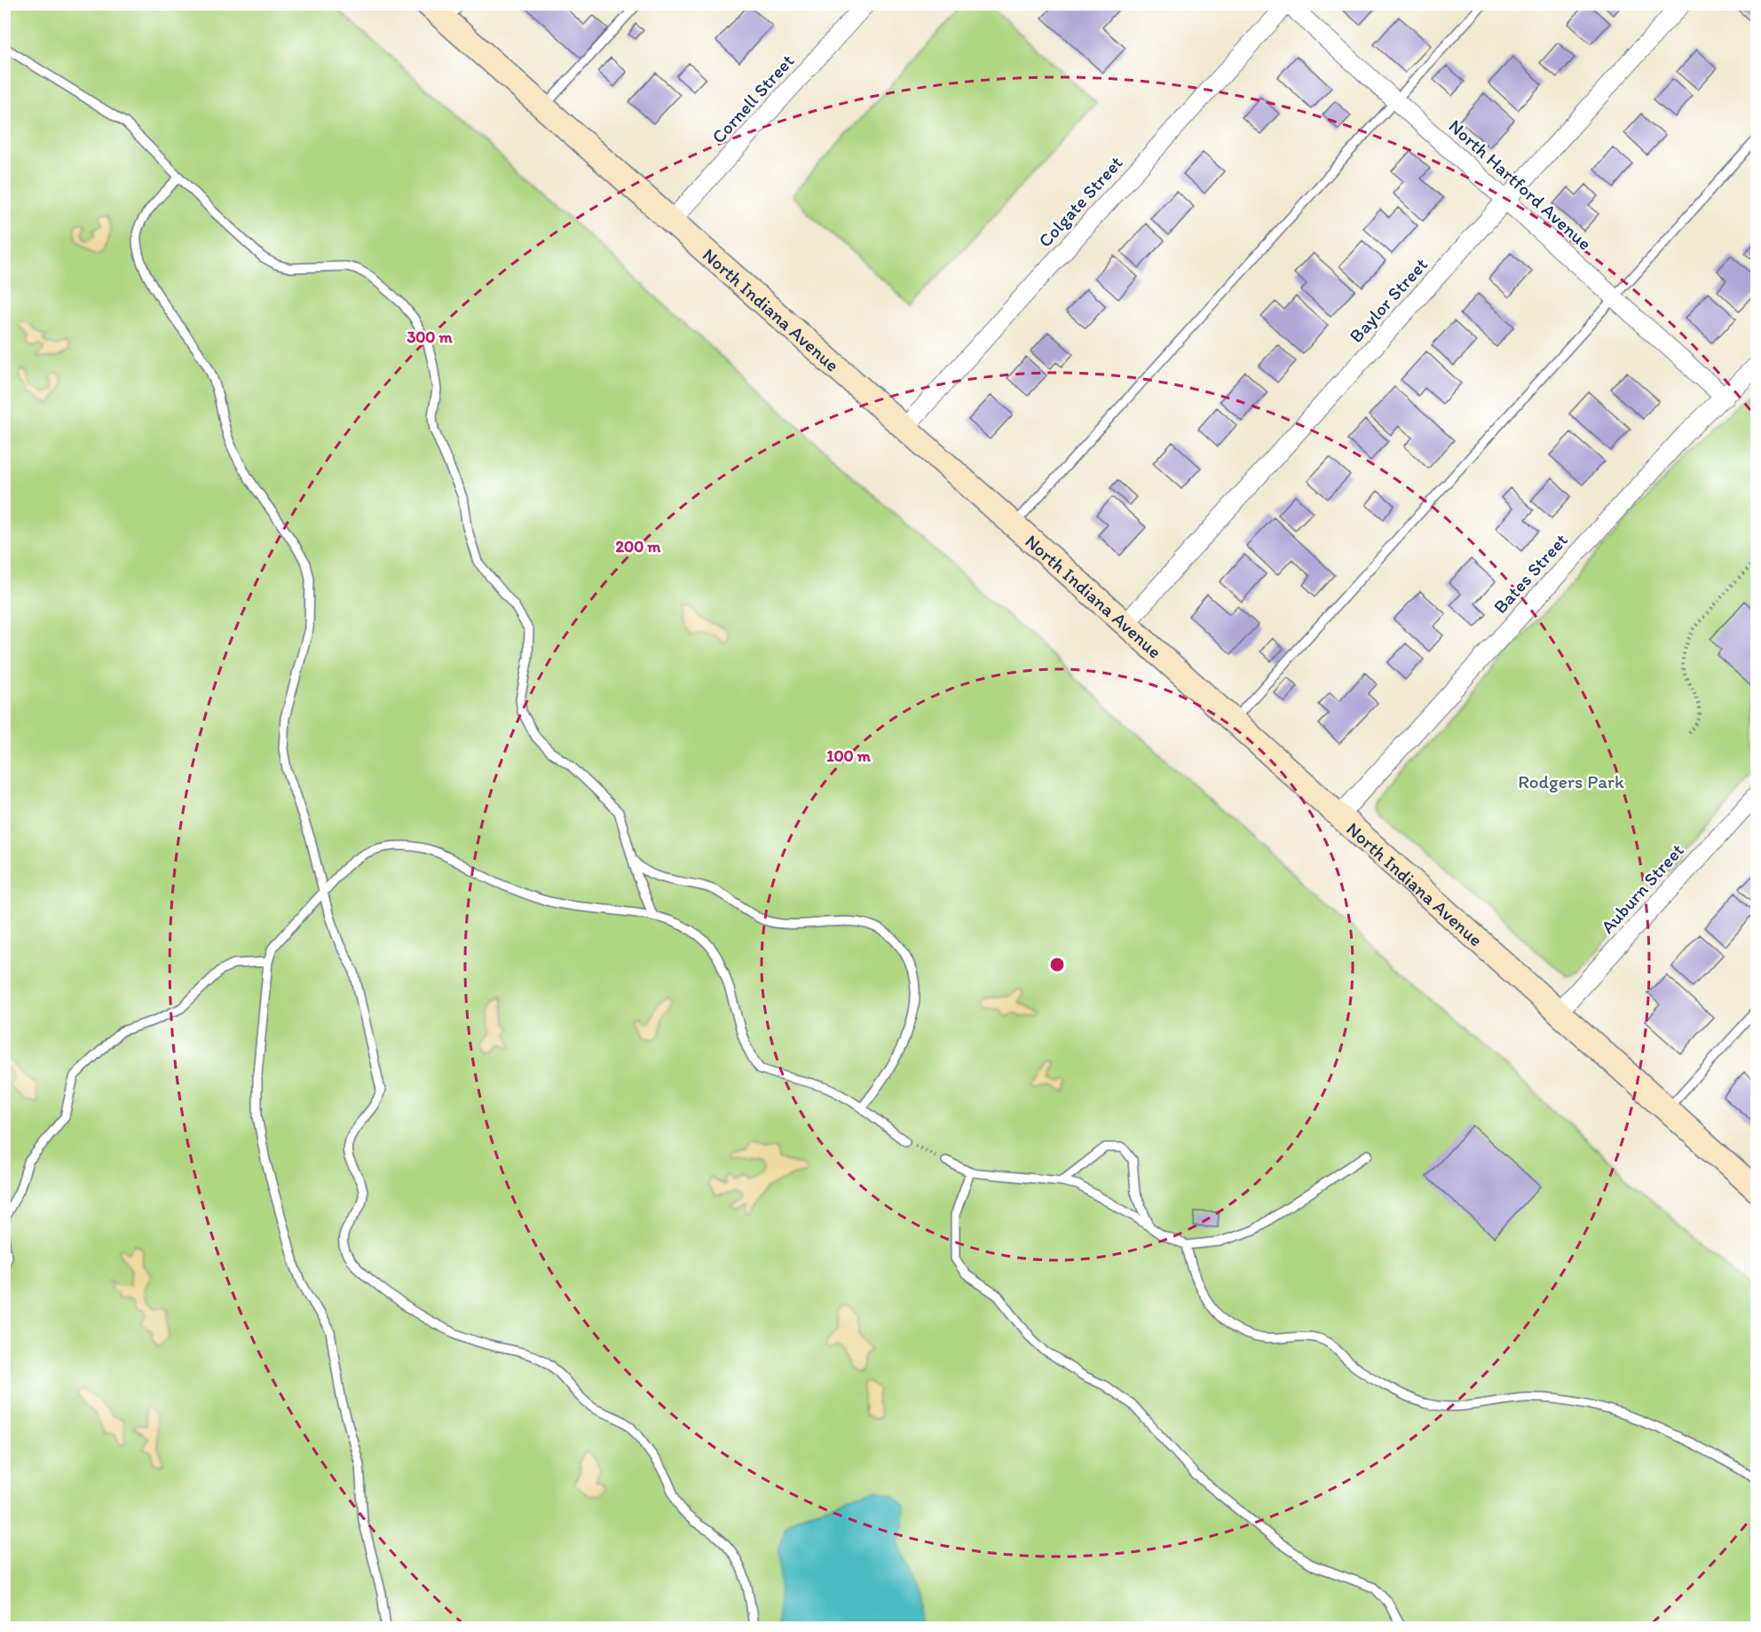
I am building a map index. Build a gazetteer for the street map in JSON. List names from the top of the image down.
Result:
{
  "streets": {
    "main road": ["North Indiana Avenue"],
    "street": [
      "Cornell Street",
      "North Hartford Avenue",
      "Colgate Street",
      "Baylor Street",
      "Bates Street",
      "Auburn Street"
    ]
  },
  "crossings": [
    ["Cornell Street", "North Indiana Avenue"],
    ["North Hartford Avenue", "Colgate Street"],
    ["North Hartford Avenue", "Baylor Street"],
    ["North Hartford Avenue", "Bates Street"],
    ["Colgate Street", "North Indiana Avenue"],
    ["Baylor Street", "North Indiana Avenue"],
    ["North Indiana Avenue", "Bates Street"],
    ["North Indiana Avenue", "Auburn Street"]
  ],
  "parks": ["Rodgers Park"],
  "rings": ["300 m", "200 m", "100 m"]
}
